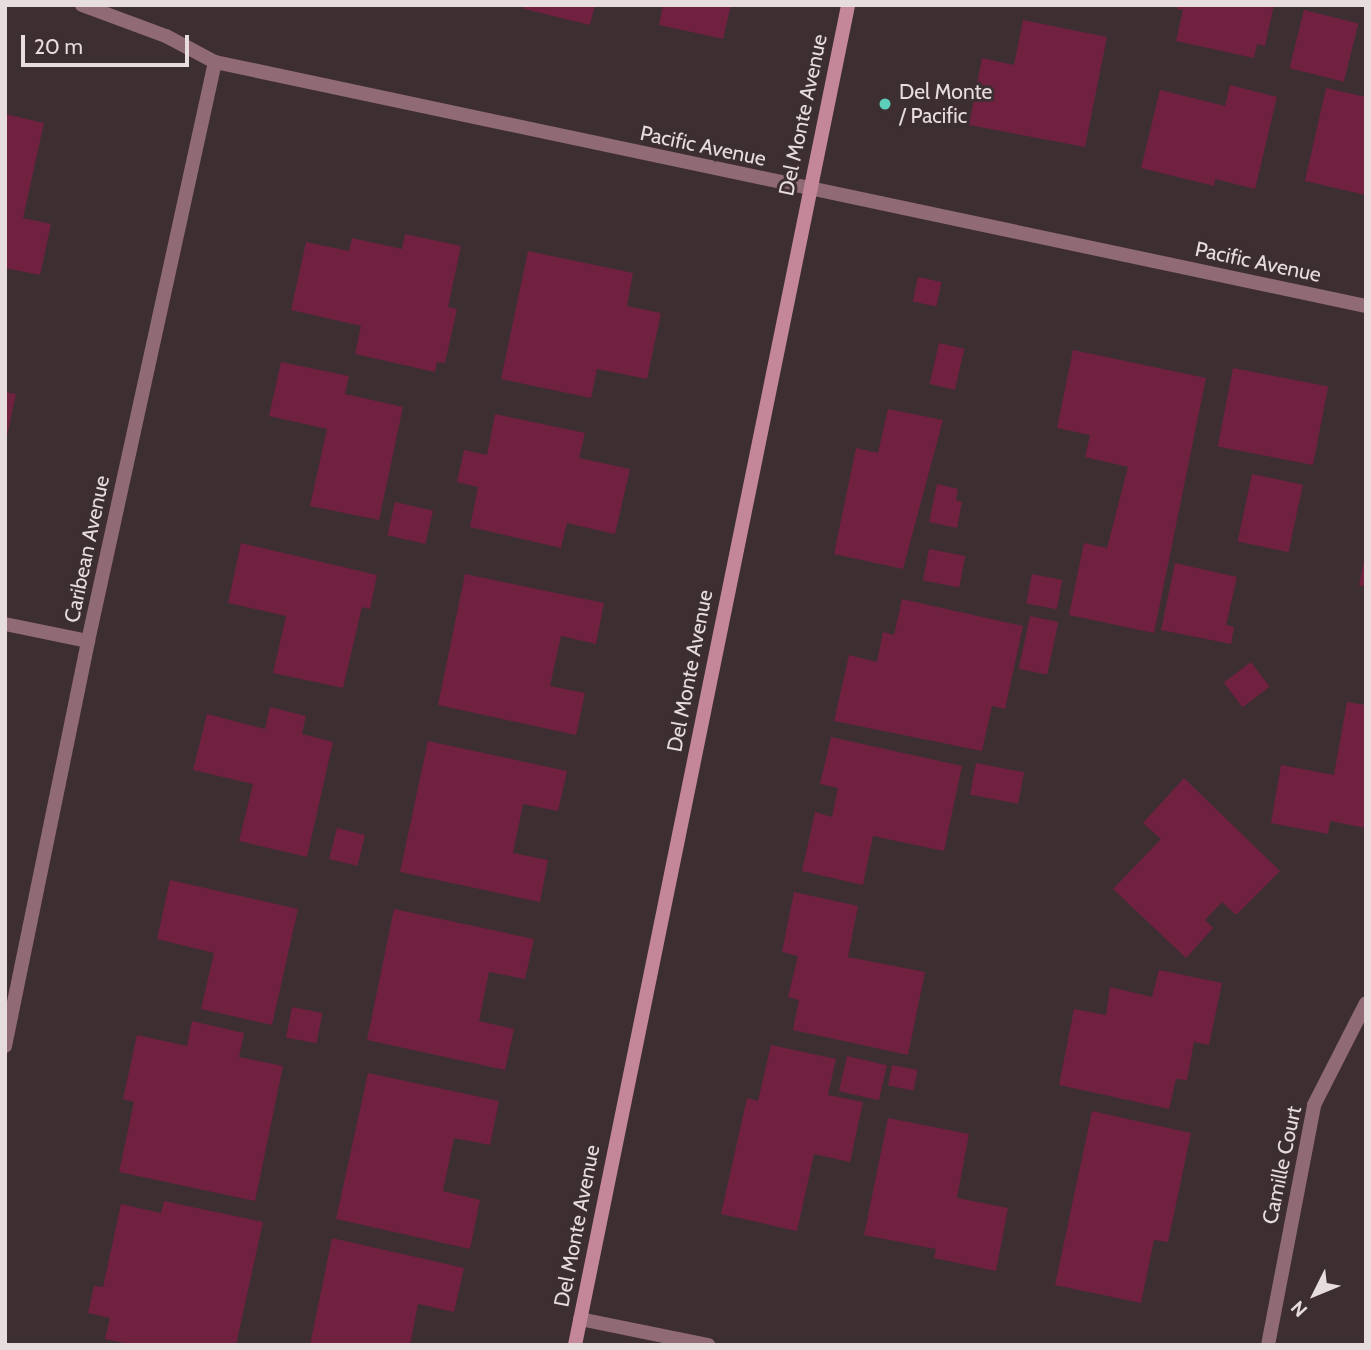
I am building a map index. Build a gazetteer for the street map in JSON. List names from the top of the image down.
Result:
{
  "streets": {
    "street": [
      "Del Monte Avenue",
      "Pacific Avenue",
      "Caribean Avenue",
      "Camille Court"
    ]
  },
  "crossings": [
    ["Del Monte Avenue", "Pacific Avenue"],
    ["Pacific Avenue", "Caribean Avenue"]
  ],
  "places": ["Del Monte / Pacific"],
  "scale_bar": "20 m",
  "north": "bottom left"
}
